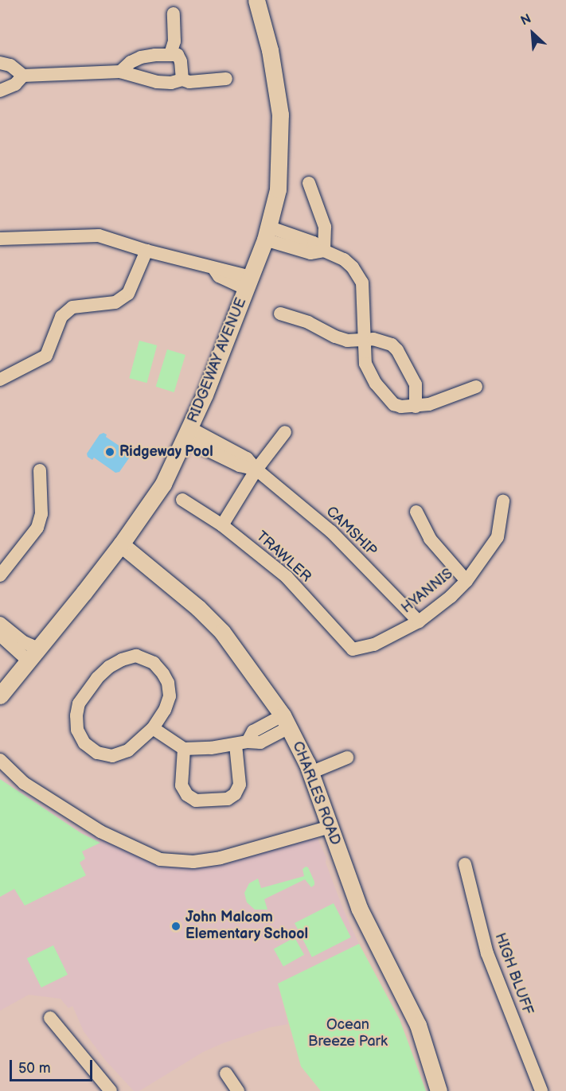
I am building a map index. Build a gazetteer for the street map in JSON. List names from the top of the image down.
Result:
{
  "streets": {
    "street": [
      "RIDGEWAY AVENUE",
      "CAMSHIP",
      "TRAWLER",
      "HYANNIS",
      "CHARLES ROAD",
      "HIGH BLUFF"
    ]
  },
  "crossings": [
    ["RIDGEWAY AVENUE", "CAMSHIP"],
    ["RIDGEWAY AVENUE", "CHARLES ROAD"],
    ["CAMSHIP", "HYANNIS"],
    ["TRAWLER", "HYANNIS"]
  ],
  "parks": ["Ocean Breeze Park"],
  "places": ["Ridgeway Pool", "John Malcom Elementary School"],
  "scale_bar": "50 m",
  "north": "top left"
}
